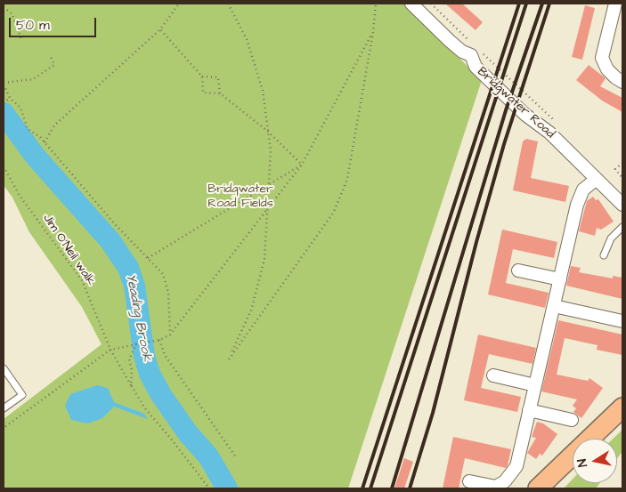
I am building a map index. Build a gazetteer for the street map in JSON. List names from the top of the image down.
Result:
{
  "streets": {
    "street": ["Bridgwater Road"],
    "path": ["Jim O'Neil walk"]
  },
  "water": ["Yeading Brook"],
  "parks": ["Bridgwater Road Fields"],
  "scale_bar": "50 m",
  "north": "left"
}
